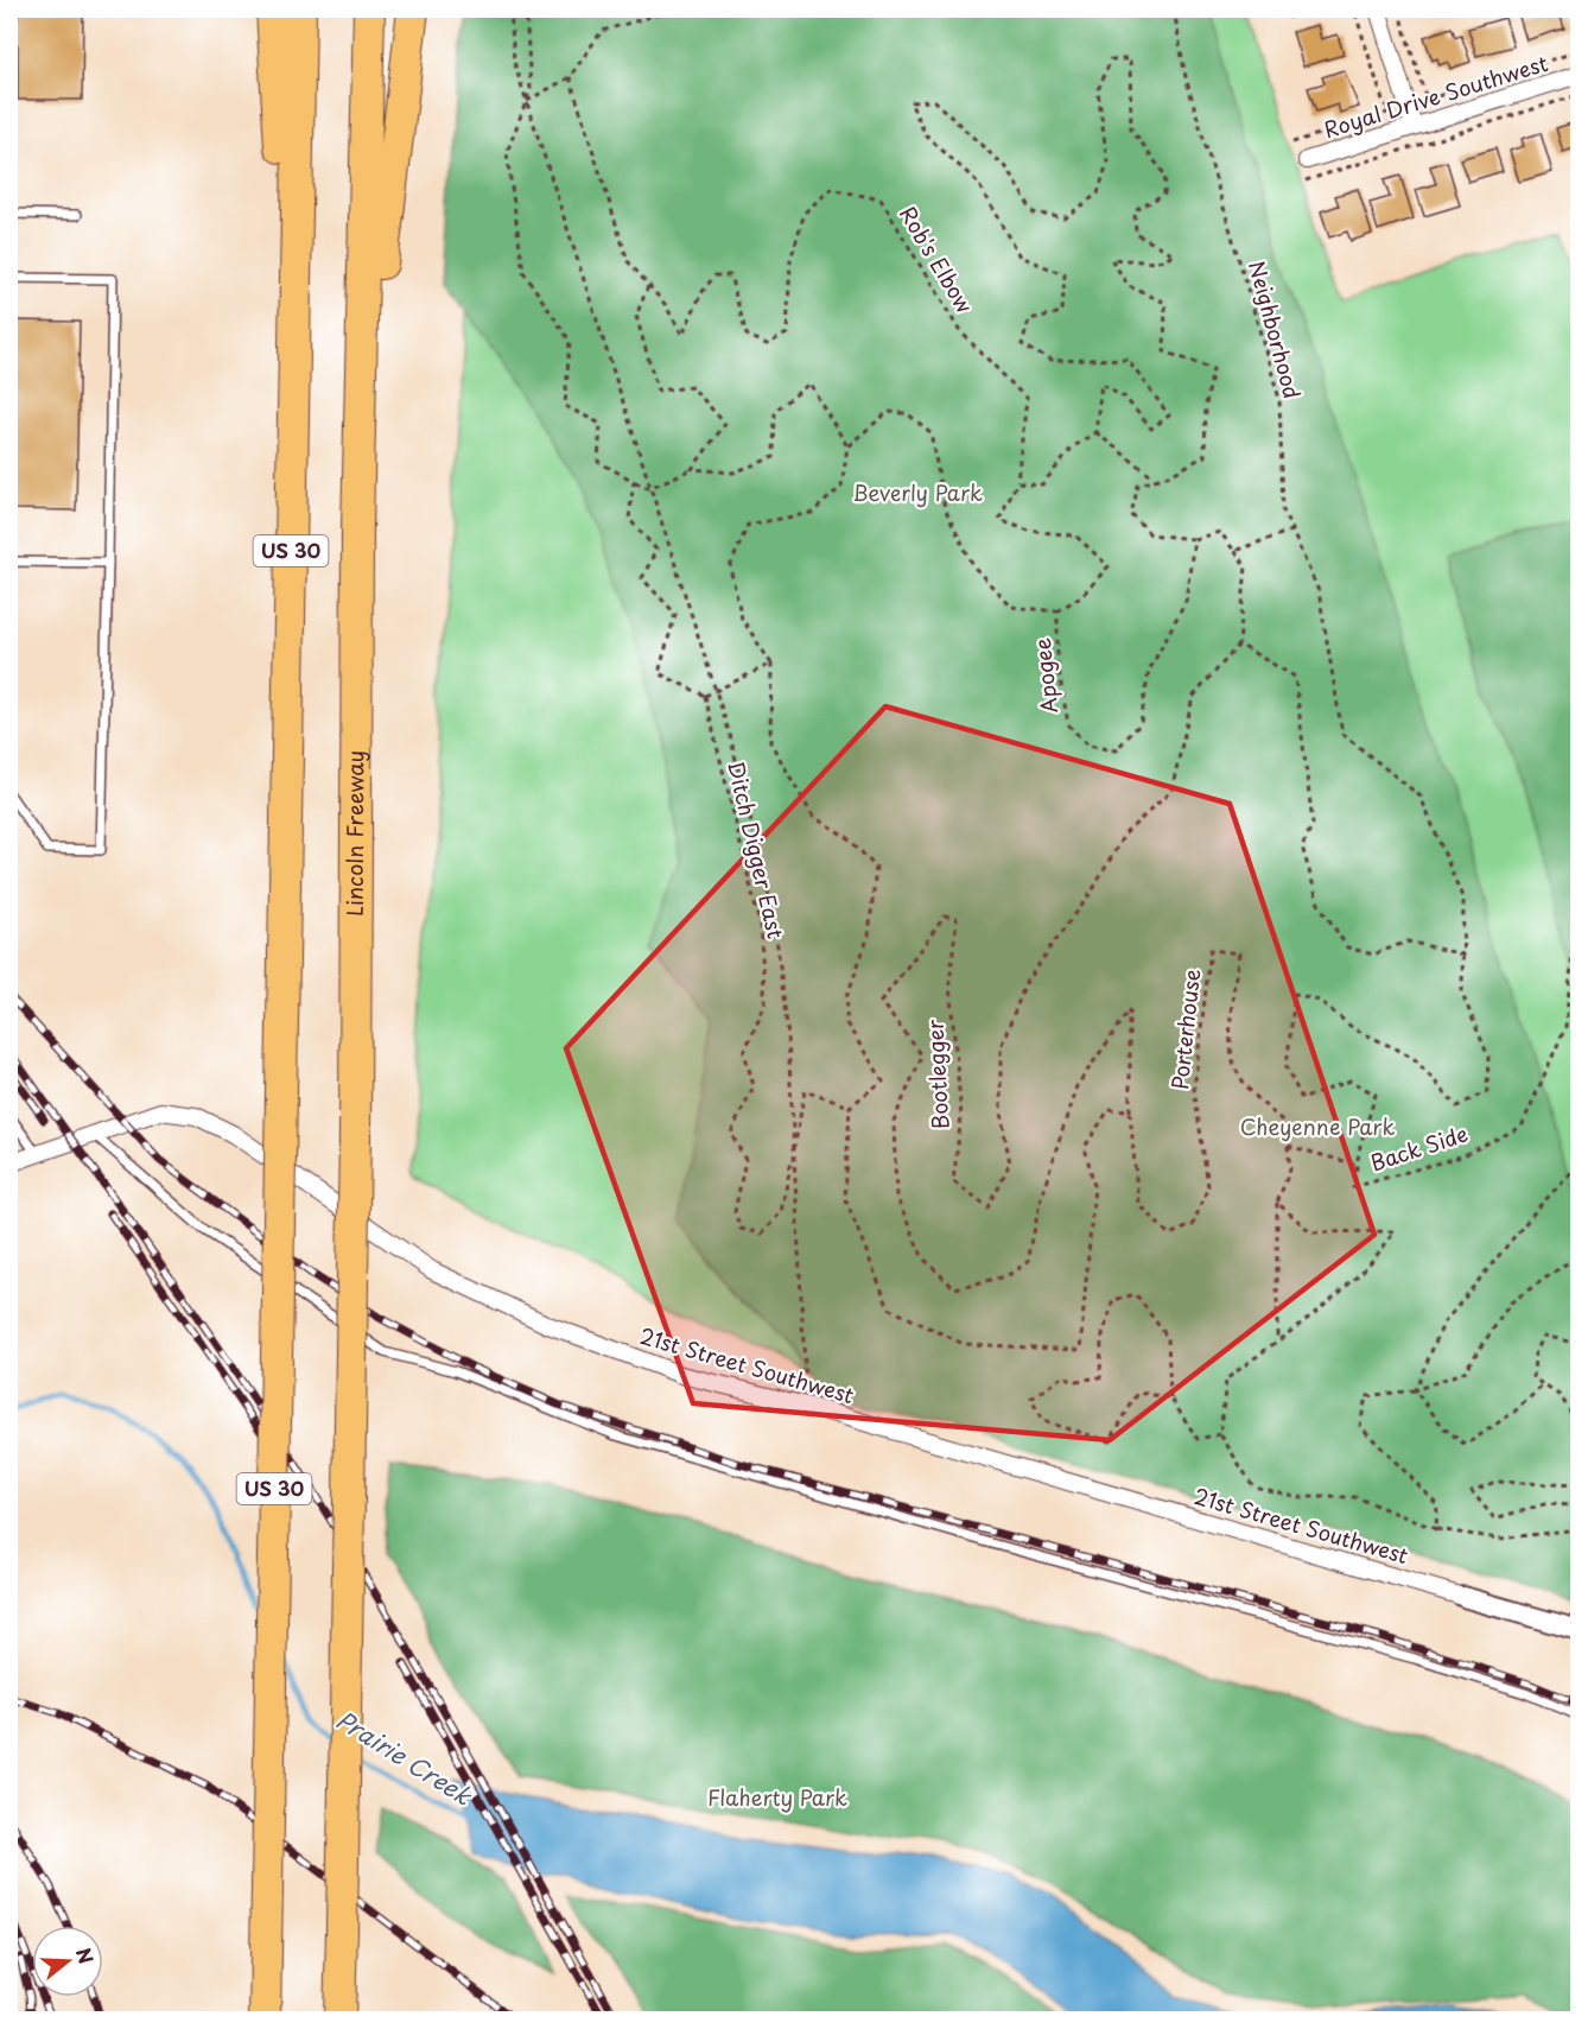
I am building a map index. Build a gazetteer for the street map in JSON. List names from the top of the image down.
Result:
{
  "streets": {
    "highway": ["US 30", "Lincoln Freeway"],
    "street": ["Royal Drive Southwest", "21st Street Southwest"],
    "path": [
      "Rob's Elbow",
      "Neighborhood",
      "Apogee",
      "Ditch Digger East",
      "Porterhouse",
      "Bootlegger",
      "Back Side"
    ]
  },
  "crossings": [
    ["Neighborhood", "Back Side"],
    ["US 30", "Lincoln Freeway"],
    ["Porterhouse", "Bootlegger"]
  ],
  "water": ["Prairie Creek"],
  "parks": ["Beverly Park", "Cheyenne Park", "Flaherty Park"],
  "north": "right"
}
